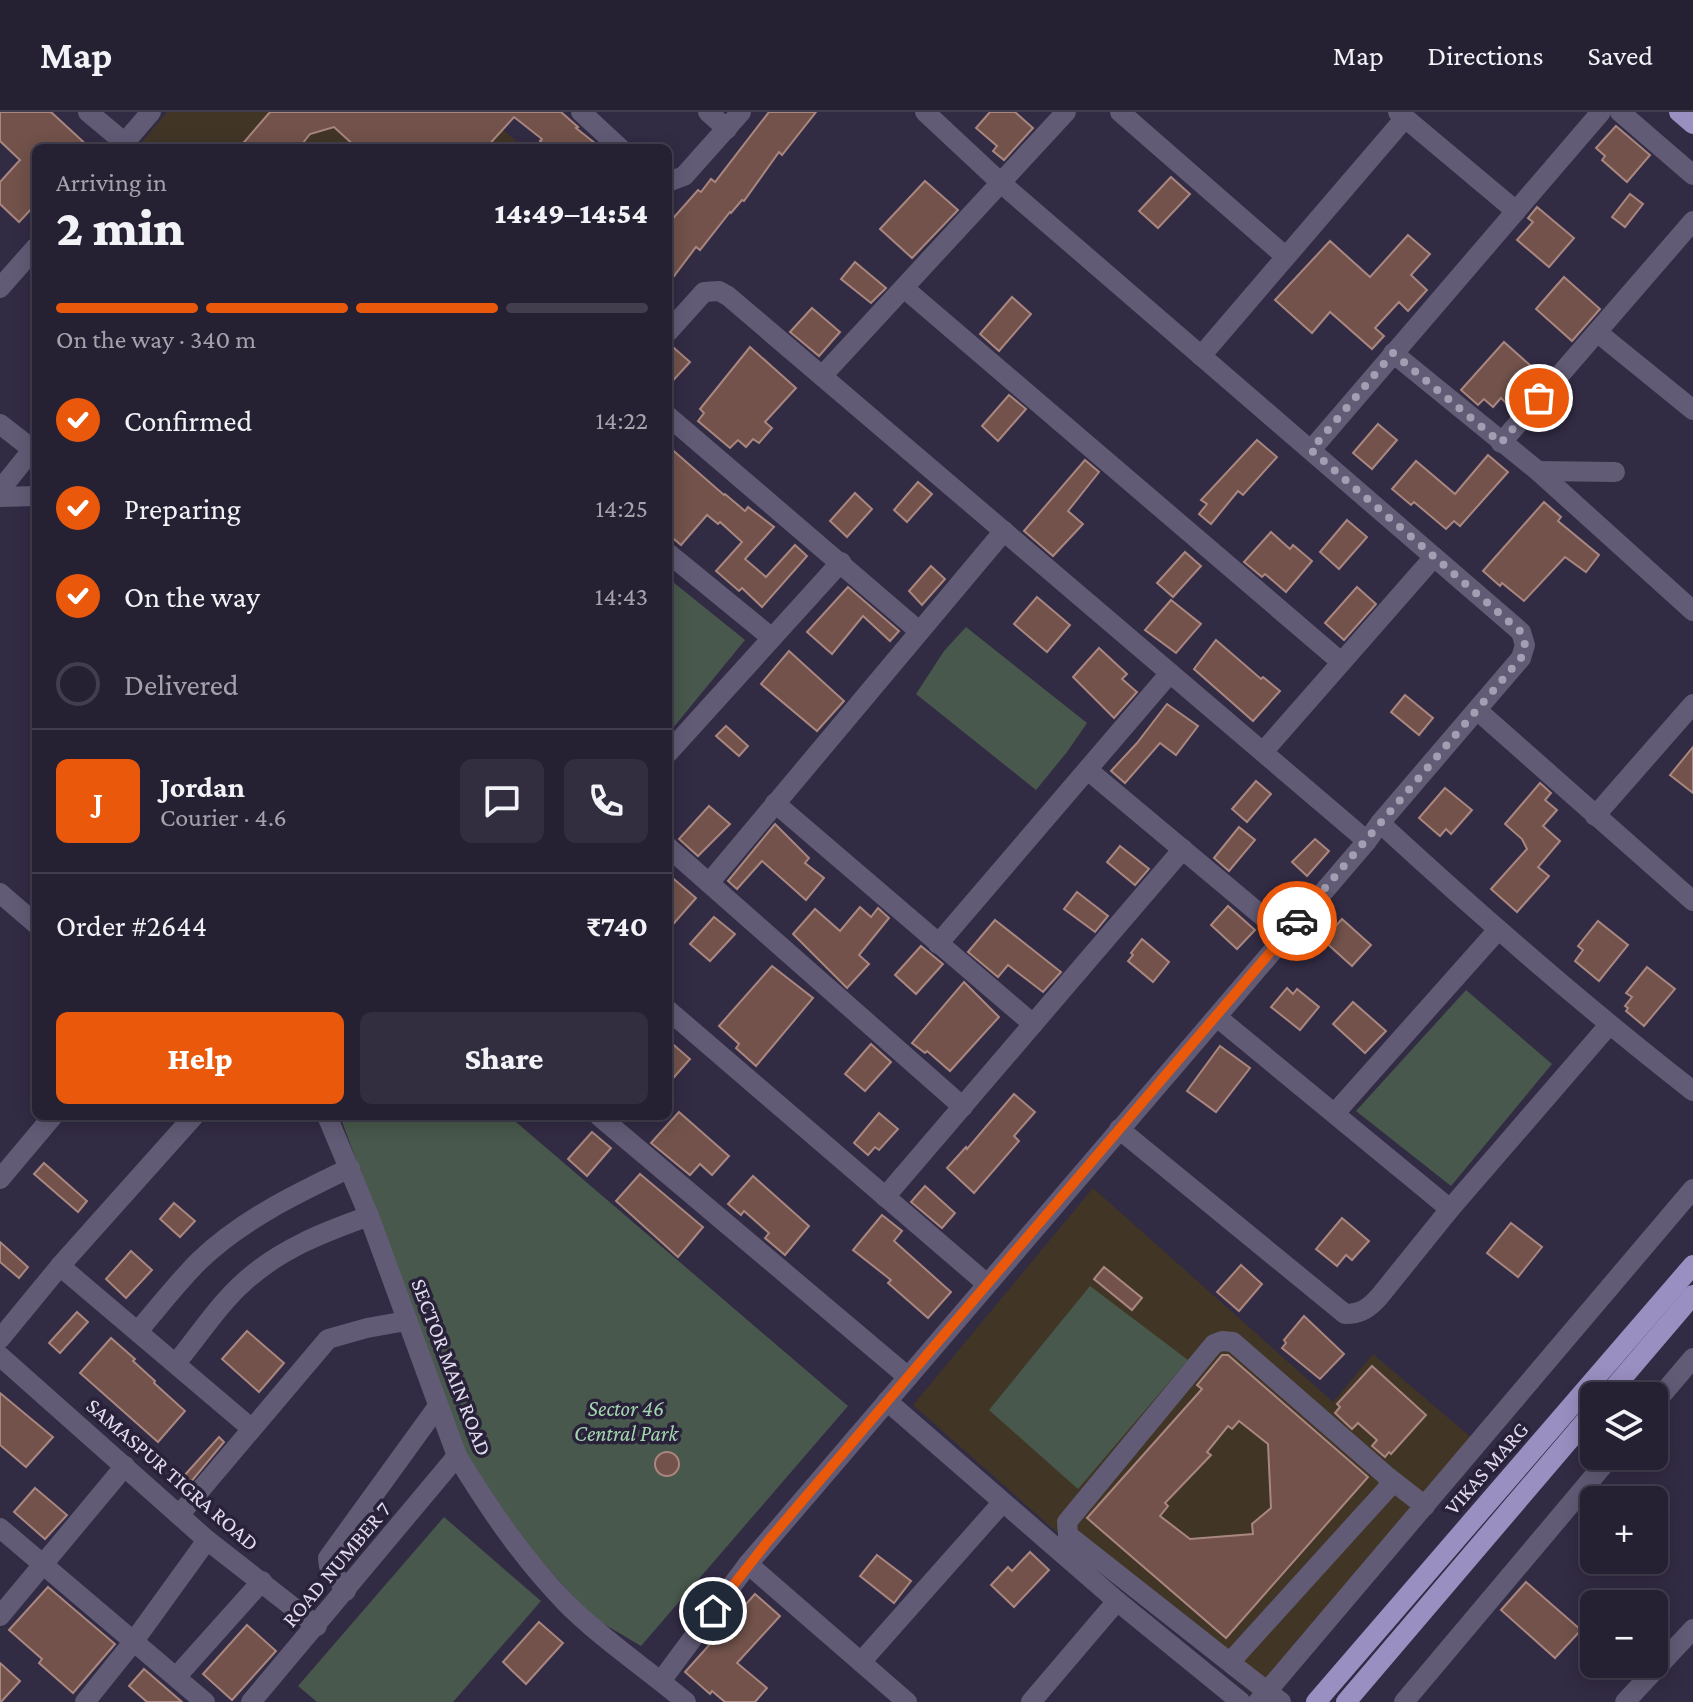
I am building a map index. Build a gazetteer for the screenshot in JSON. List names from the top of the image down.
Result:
{
  "streets": {
    "main road": ["VIKAS MARG"],
    "street": ["SECTOR MAIN ROAD", "SAMASPUR TIGRA ROAD", "ROAD NUMBER 7"]
  },
  "crossings": [
    ["SECTOR MAIN ROAD", "ROAD NUMBER 7"],
    ["SAMASPUR TIGRA ROAD", "ROAD NUMBER 7"]
  ],
  "parks": ["Sector 46 Central Park"],
  "page": {
    "header": "Map",
    "nav": ["Map", "Directions", "Saved"],
    "heading": ["2 min", "Arriving in", "14:49–14:54"],
    "panel": [
      "Jordan",
      "Courier · 4.6",
      "Order #2644",
      "₹740"
    ],
    "bar": "On the way · 340 m",
    "list": [
      ["Confirmed", "14:22"],
      ["Preparing", "14:25"],
      ["On the way", "14:43"],
      "Delivered"
    ],
    "round": "J",
    "buttons": ["Help", "Share"],
    "map_buttons": ["+", "−"]
  }
}
